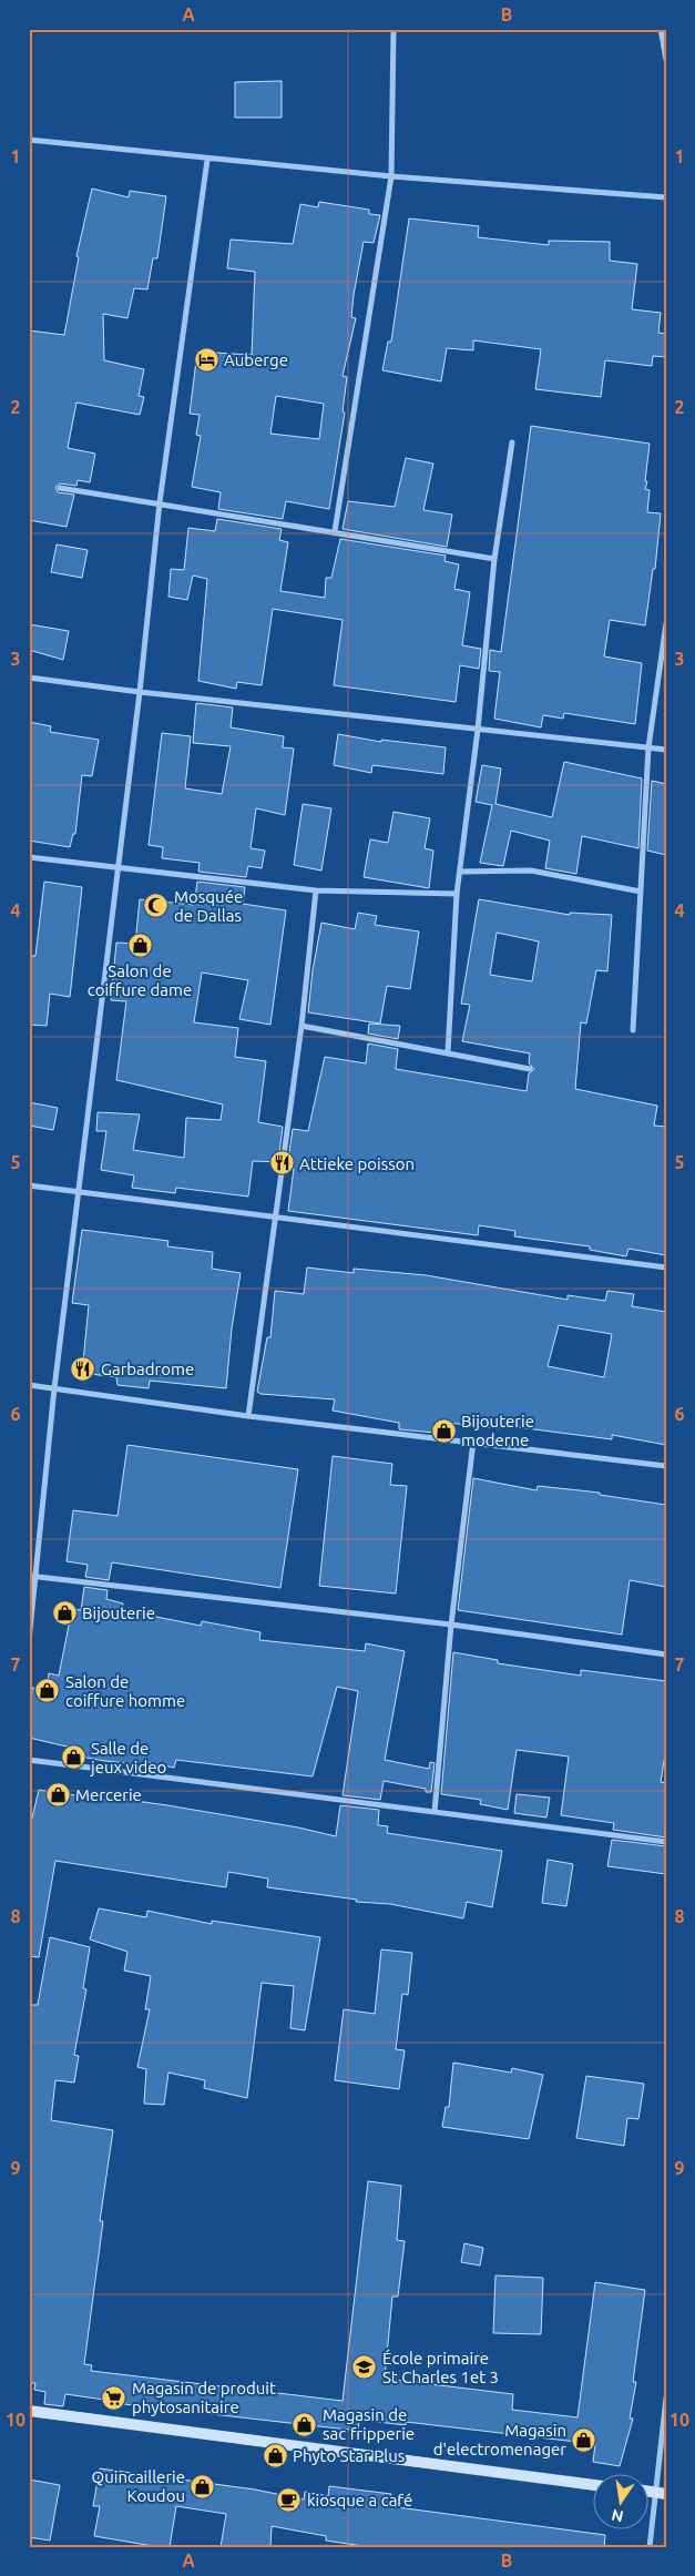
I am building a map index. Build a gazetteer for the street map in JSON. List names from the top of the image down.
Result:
{
  "places": {
    "hotel": ["Auberge"],
    "mosque": ["Mosquée de Dallas"],
    "shop": [
      "Salon de coiffure dame",
      "Bijouterie moderne",
      "Bijouterie",
      "Salon de coiffure homme",
      "Salle de jeux video",
      "Mercerie",
      "Magasin de sac fripperie",
      "Magasin d'electromenager",
      "Phyto Star Plus",
      "Quincaillerie Koudou"
    ],
    "restaurant": ["Attieke poisson", "Garbadrome"],
    "school or university": ["École primaire St Charles 1et 3"],
    "supermarket": ["Magasin de produit phytosanitaire"],
    "cafe": ["kiosque a café"]
  },
  "north": "bottom",
  "grid": {
    "columns": ["A", "B"],
    "rows": [
      "1",
      "2",
      "3",
      "4",
      "5",
      "6",
      "7",
      "8",
      "9",
      "10"
    ]
  }
}
